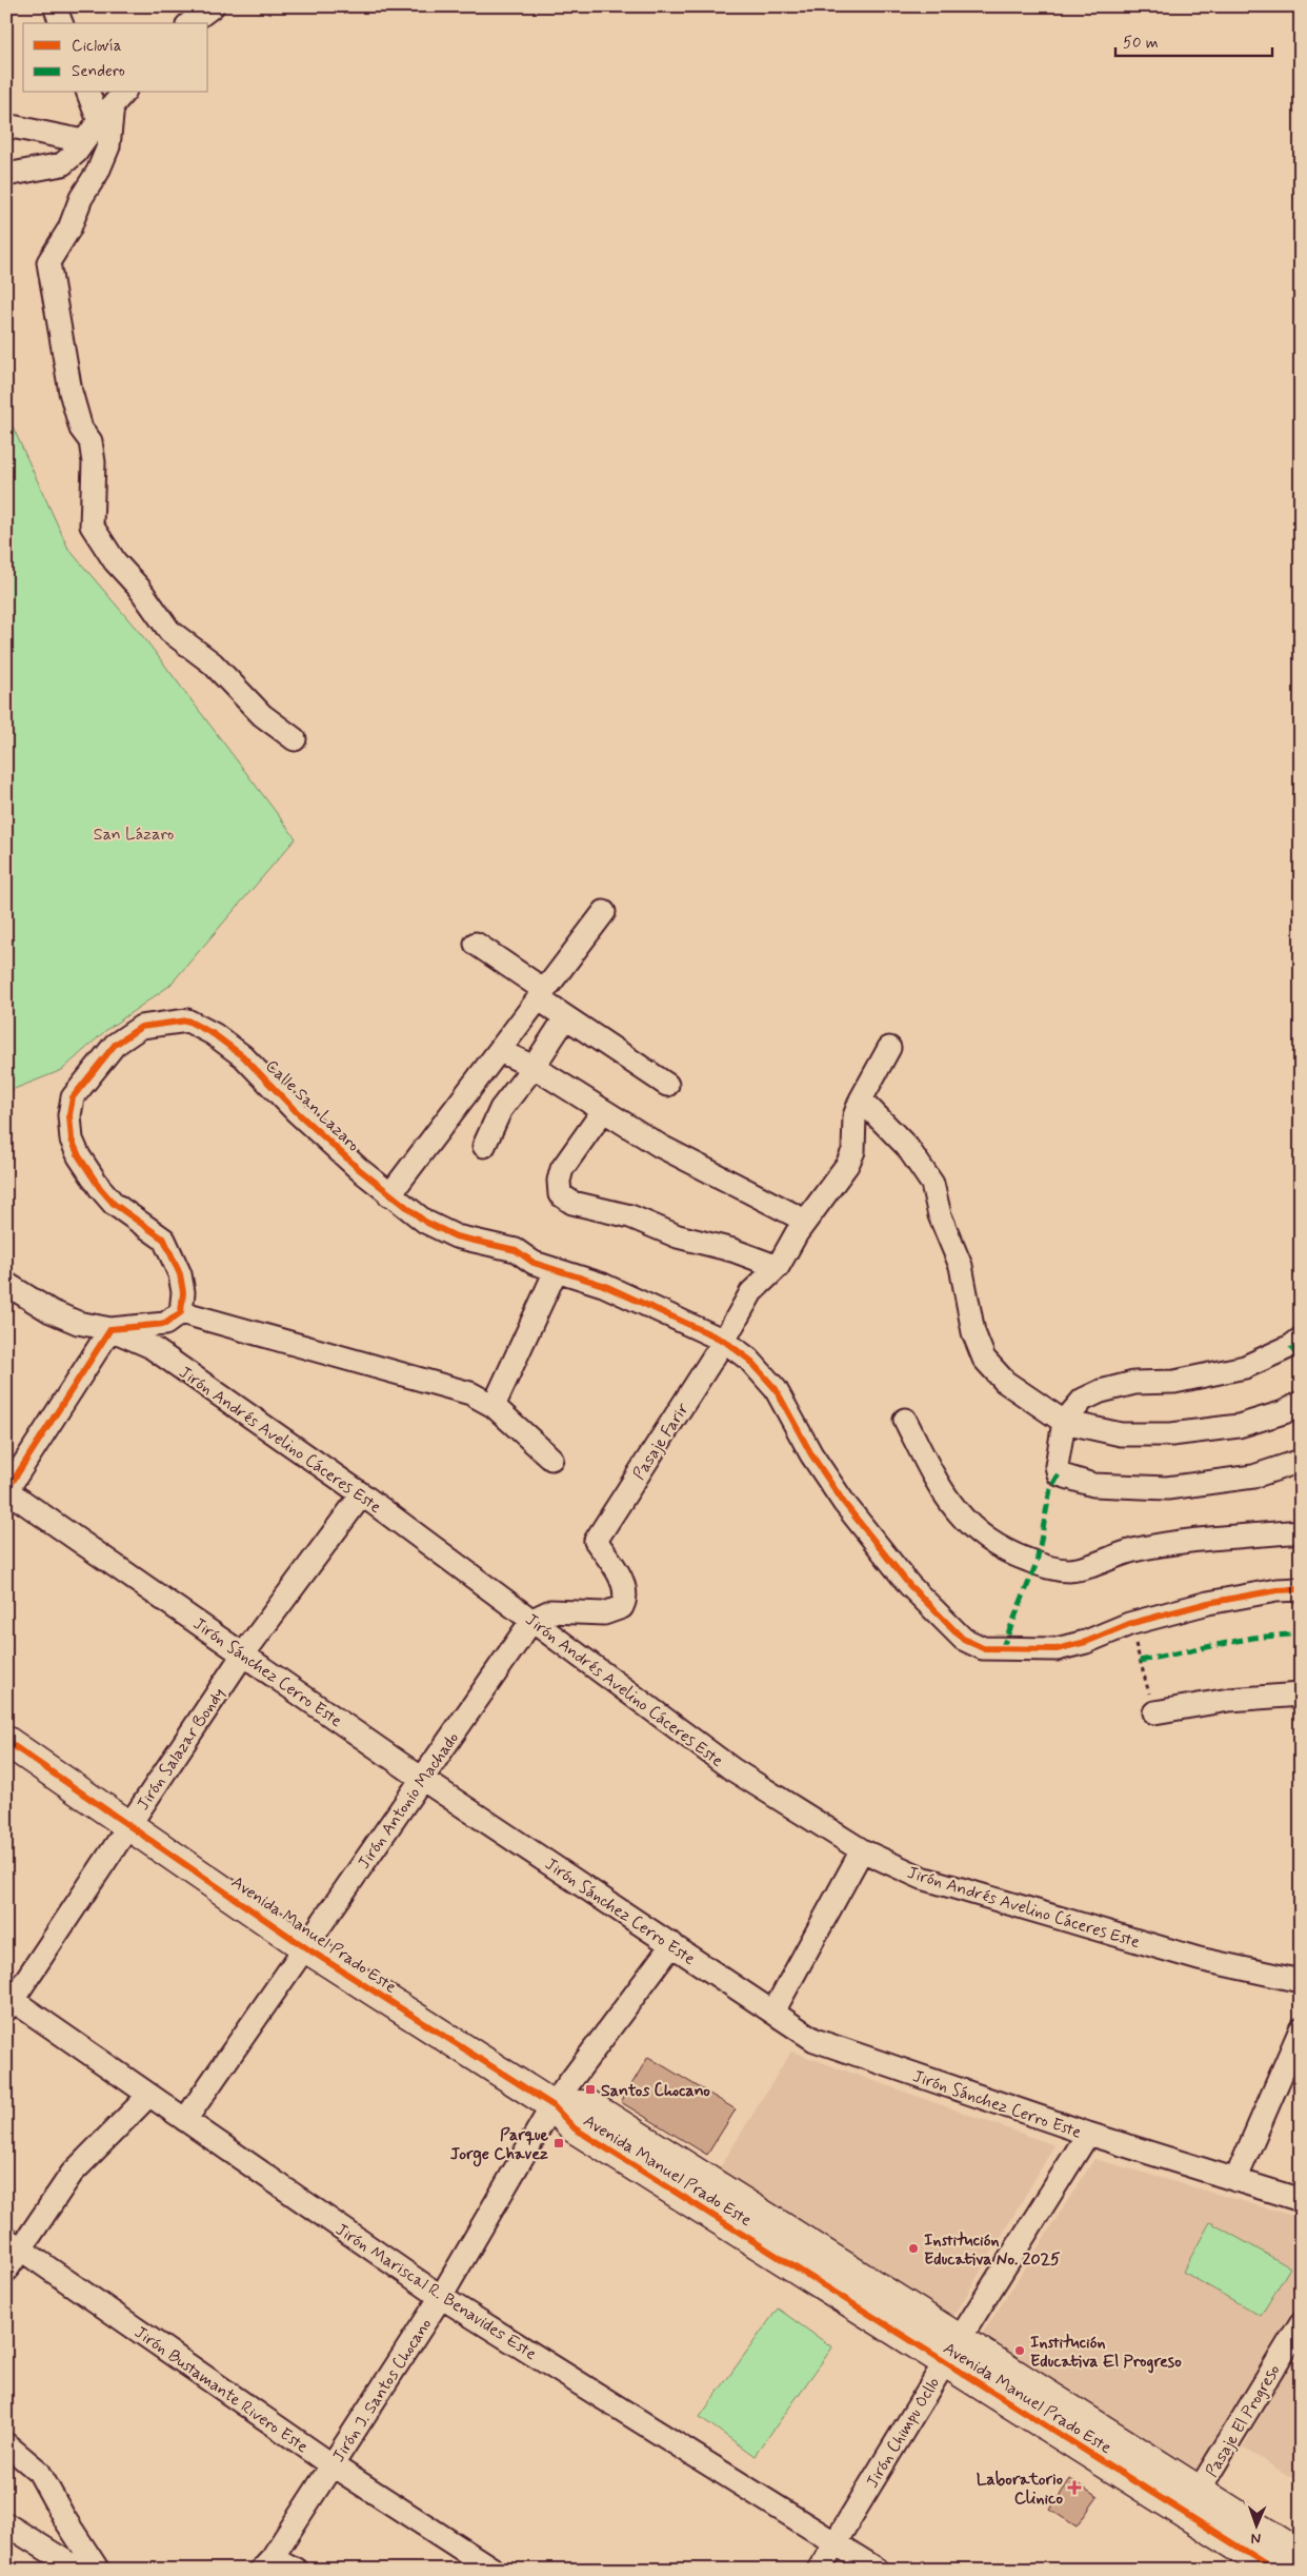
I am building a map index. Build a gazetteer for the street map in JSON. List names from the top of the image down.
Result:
{
  "streets": {
    "street": [
      "Calle San Lazaro",
      "Jirón Andrés Avelino Cáceres Este",
      "Pasaje Farir",
      "Jirón Sánchez Cerro Este",
      "Jirón Salazar Bondy",
      "Jirón Antonio Machado",
      "Avenida Manuel Prado Este",
      "Jirón Mariscal R. Benavides Este",
      "Jirón Bustamante Rivero Este",
      "Jirón J. Santos Chocano",
      "Pasaje El Progreso",
      "Jirón Chimpu Ocllo"
    ]
  },
  "crossings": [
    ["Calle San Lazaro", "Pasaje Farir"],
    ["Jirón Andrés Avelino Cáceres Este", "Pasaje Farir"],
    ["Jirón Andrés Avelino Cáceres Este", "Jirón Salazar Bondy"],
    ["Jirón Andrés Avelino Cáceres Este", "Jirón Antonio Machado"],
    ["Pasaje Farir", "Jirón Antonio Machado"],
    ["Jirón Sánchez Cerro Este", "Jirón Salazar Bondy"],
    ["Jirón Sánchez Cerro Este", "Jirón Antonio Machado"],
    ["Jirón Sánchez Cerro Este", "Jirón J. Santos Chocano"],
    ["Jirón Sánchez Cerro Este", "Jirón Chimpu Ocllo"],
    ["Jirón Salazar Bondy", "Avenida Manuel Prado Este"],
    ["Jirón Salazar Bondy", "Jirón Mariscal R. Benavides Este"],
    ["Jirón Antonio Machado", "Avenida Manuel Prado Este"],
    ["Jirón Antonio Machado", "Jirón Mariscal R. Benavides Este"],
    ["Avenida Manuel Prado Este", "Jirón J. Santos Chocano"],
    ["Avenida Manuel Prado Este", "Pasaje El Progreso"],
    ["Avenida Manuel Prado Este", "Jirón Chimpu Ocllo"],
    ["Jirón Mariscal R. Benavides Este", "Jirón J. Santos Chocano"],
    ["Jirón Mariscal R. Benavides Este", "Jirón Chimpu Ocllo"],
    ["Jirón Bustamante Rivero Este", "Jirón J. Santos Chocano"]
  ],
  "parks": ["San Lázaro"],
  "places": {
    "transit": ["Santos Chocano", "Parque Jorge Chavez"],
    "other": ["Institución Educativa No. 2025", "Institución Educativa El Progreso"],
    "health": ["Laboratorio Clinico"]
  },
  "legend": ["Ciclovía", "Sendero"],
  "scale_bar": "50 m",
  "north": "bottom"
}
